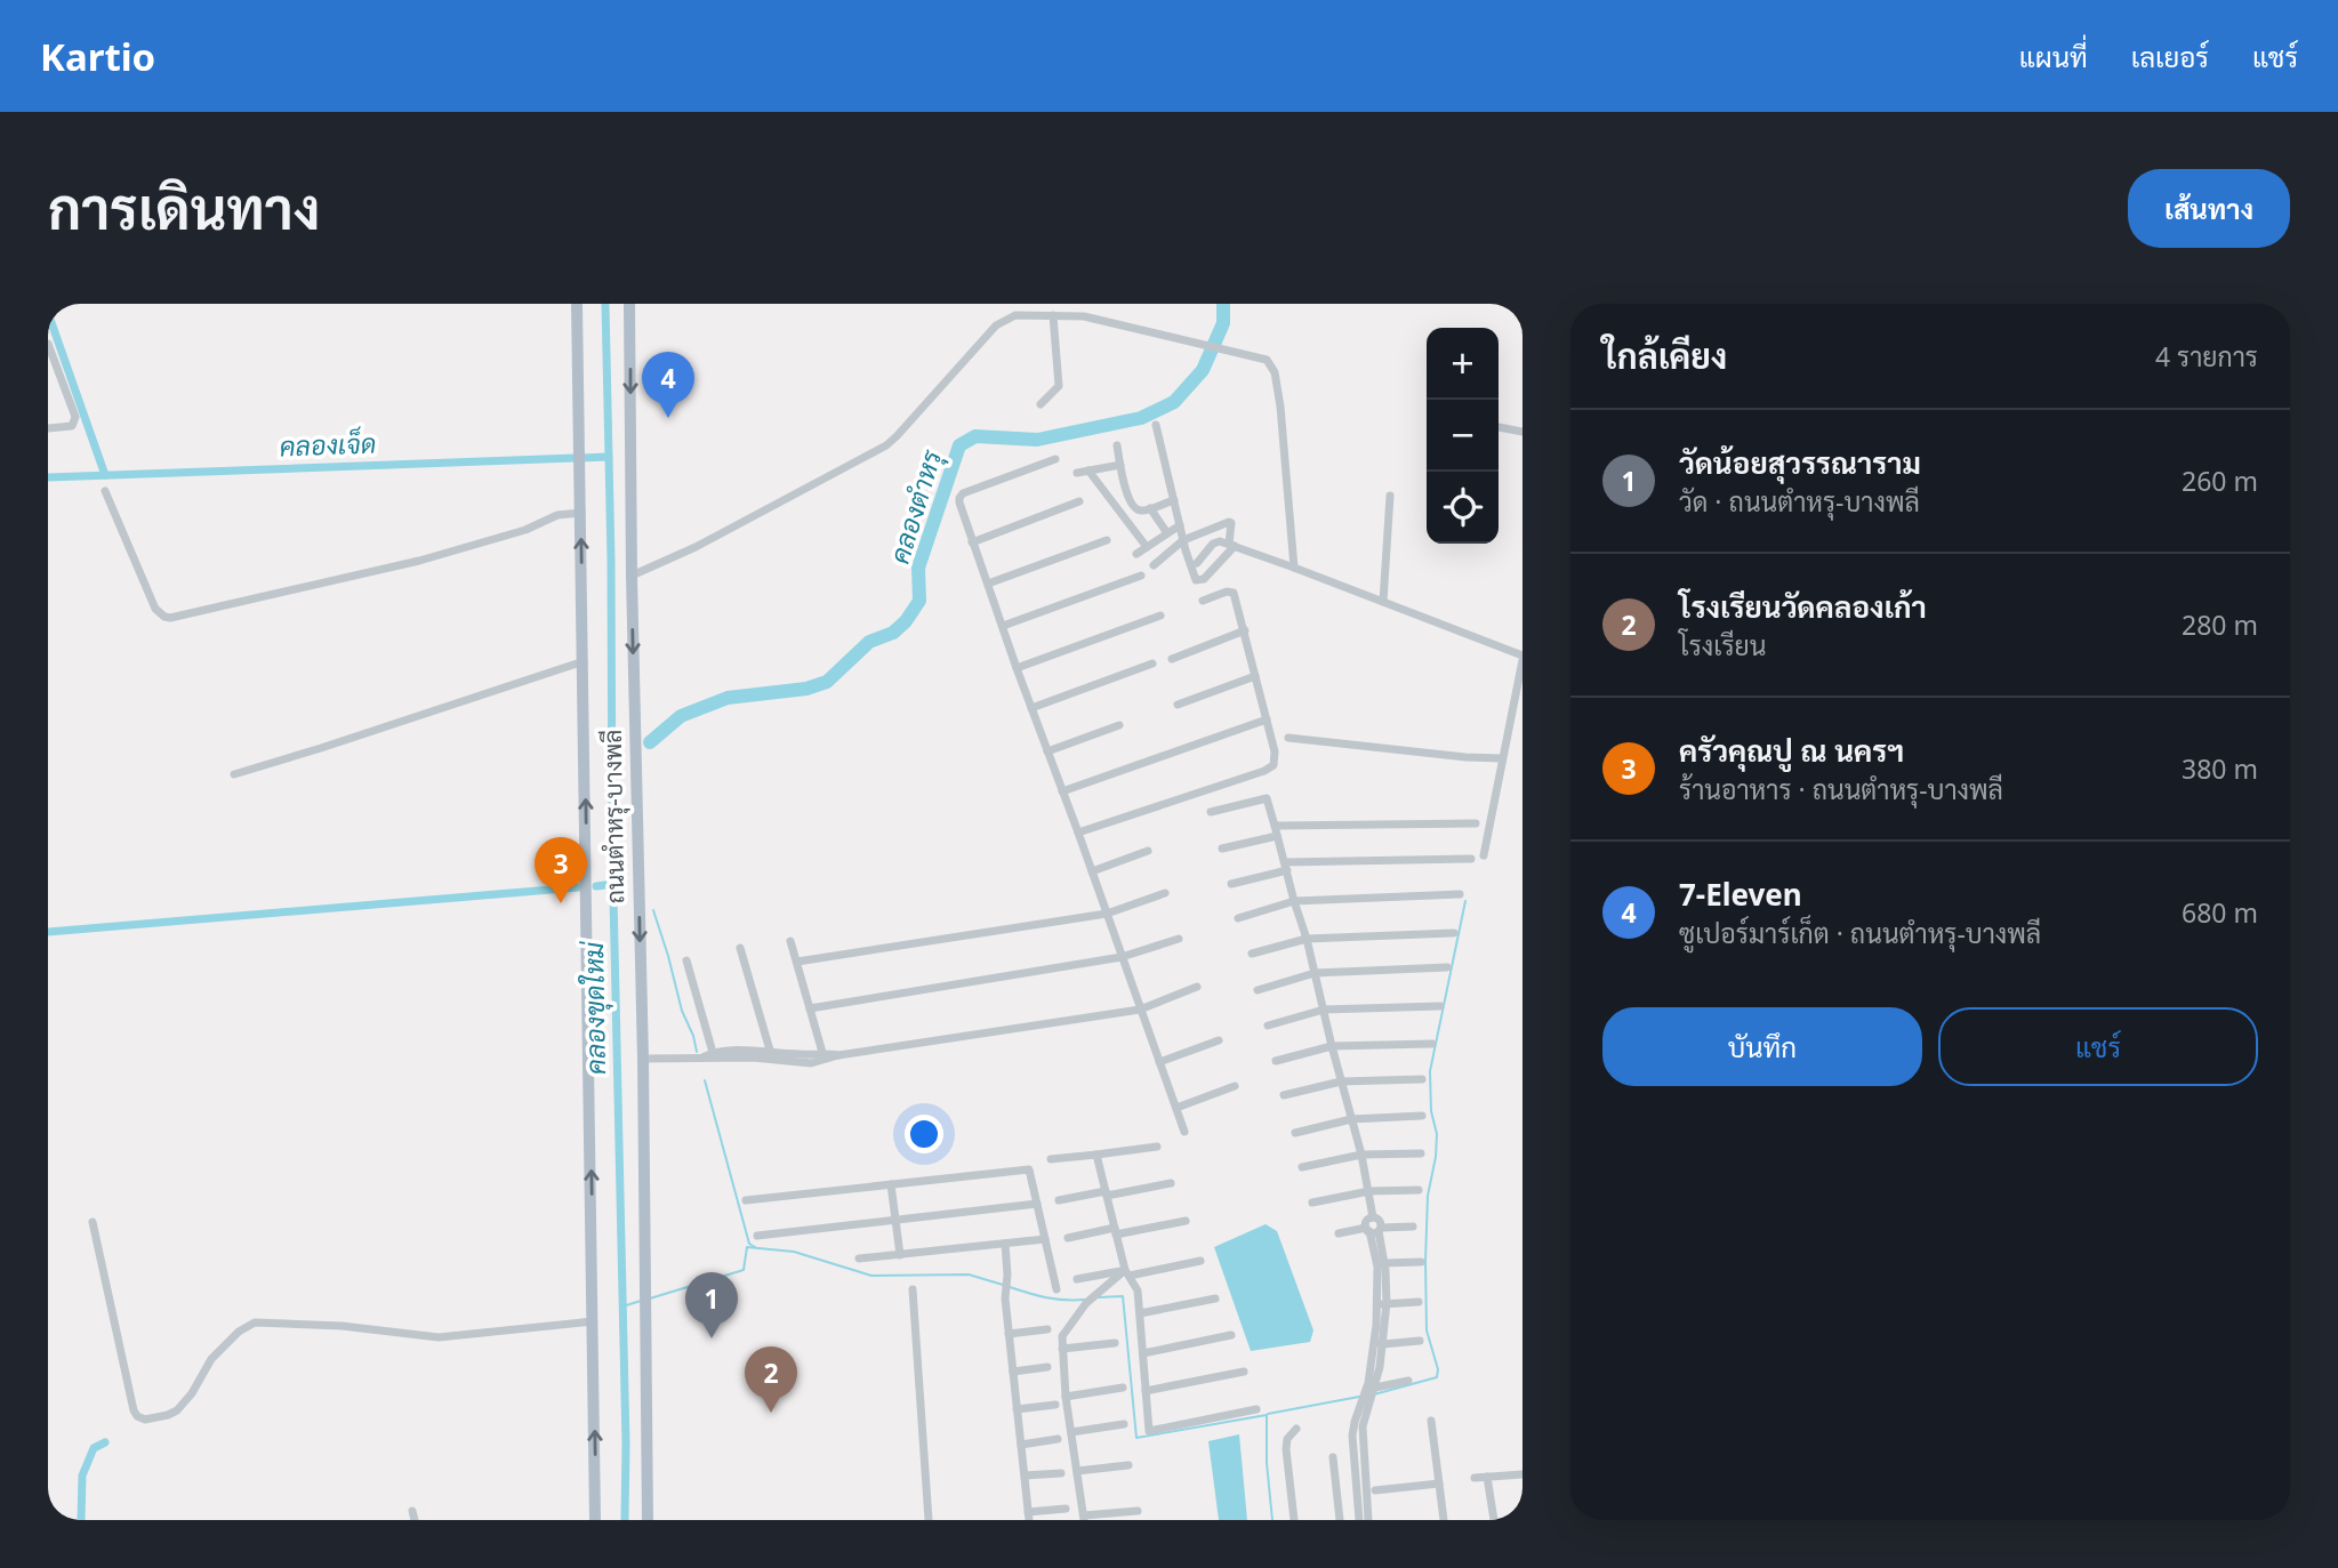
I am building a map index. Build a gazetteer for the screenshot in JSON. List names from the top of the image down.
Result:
{
  "streets": {
    "main road": ["ถนนตำหรุ-บางพลี"]
  },
  "water": ["คลองเจ็ด", "คลองตำหรุ", "คลองขุดใหม่"],
  "page": {
    "header": "Kartio",
    "nav": ["แผนที่", "เลเยอร์", "แชร์"],
    "buttons": [
      "เส้นทาง",
      ["บันทึก", "แชร์"]
    ],
    "title": "การเดินทาง",
    "heading": ["ใกล้เคียง", "4 รายการ"],
    "map_buttons": ["+", "−"],
    "pins": [
      "4",
      "3",
      "1",
      "2"
    ],
    "list": [
      {
        "mark": "1",
        "name": "วัดน้อยสุวรรณาราม",
        "note": "วัด · ถนนตำหรุ-บางพลี",
        "value": "260 m"
      },
      {
        "mark": "2",
        "name": "โรงเรียนวัดคลองเก้า",
        "note": "โรงเรียน",
        "value": "280 m"
      },
      {
        "mark": "3",
        "name": "ครัวคุณปู ณ นครฯ",
        "note": "ร้านอาหาร · ถนนตำหรุ-บางพลี",
        "value": "380 m"
      },
      {
        "mark": "4",
        "name": "7-Eleven",
        "note": "ซูเปอร์มาร์เก็ต · ถนนตำหรุ-บางพลี",
        "value": "680 m"
      }
    ]
  }
}
